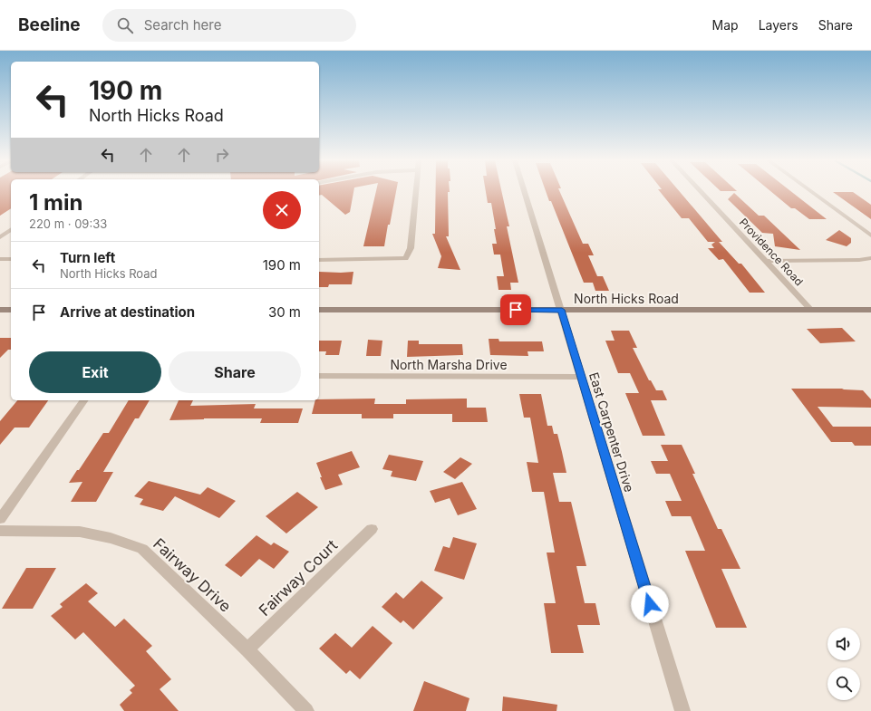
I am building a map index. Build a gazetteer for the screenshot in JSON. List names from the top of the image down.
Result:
{
  "streets": {
    "main road": ["North Hicks Road"],
    "street": [
      "Providence Road",
      "North Marsha Drive",
      "East Carpenter Drive",
      "Fairway Drive",
      "Fairway Court"
    ]
  },
  "crossings": [
    ["Providence Road", "North Hicks Road"],
    ["North Hicks Road", "East Carpenter Drive"],
    ["North Marsha Drive", "East Carpenter Drive"],
    ["Fairway Drive", "Fairway Court"]
  ],
  "page": {
    "header": "Beeline",
    "search": "Search here",
    "nav": ["Map", "Layers", "Share"],
    "turn": ["190 m", "North Hicks Road"],
    "heading": ["1 min", "220 m · 09:33"],
    "list": [
      {
        "name": "Turn left",
        "note": "North Hicks Road",
        "value": "190 m"
      },
      {
        "name": "Arrive at destination",
        "value": "30 m"
      }
    ],
    "buttons": ["Exit", "Share"]
  }
}
